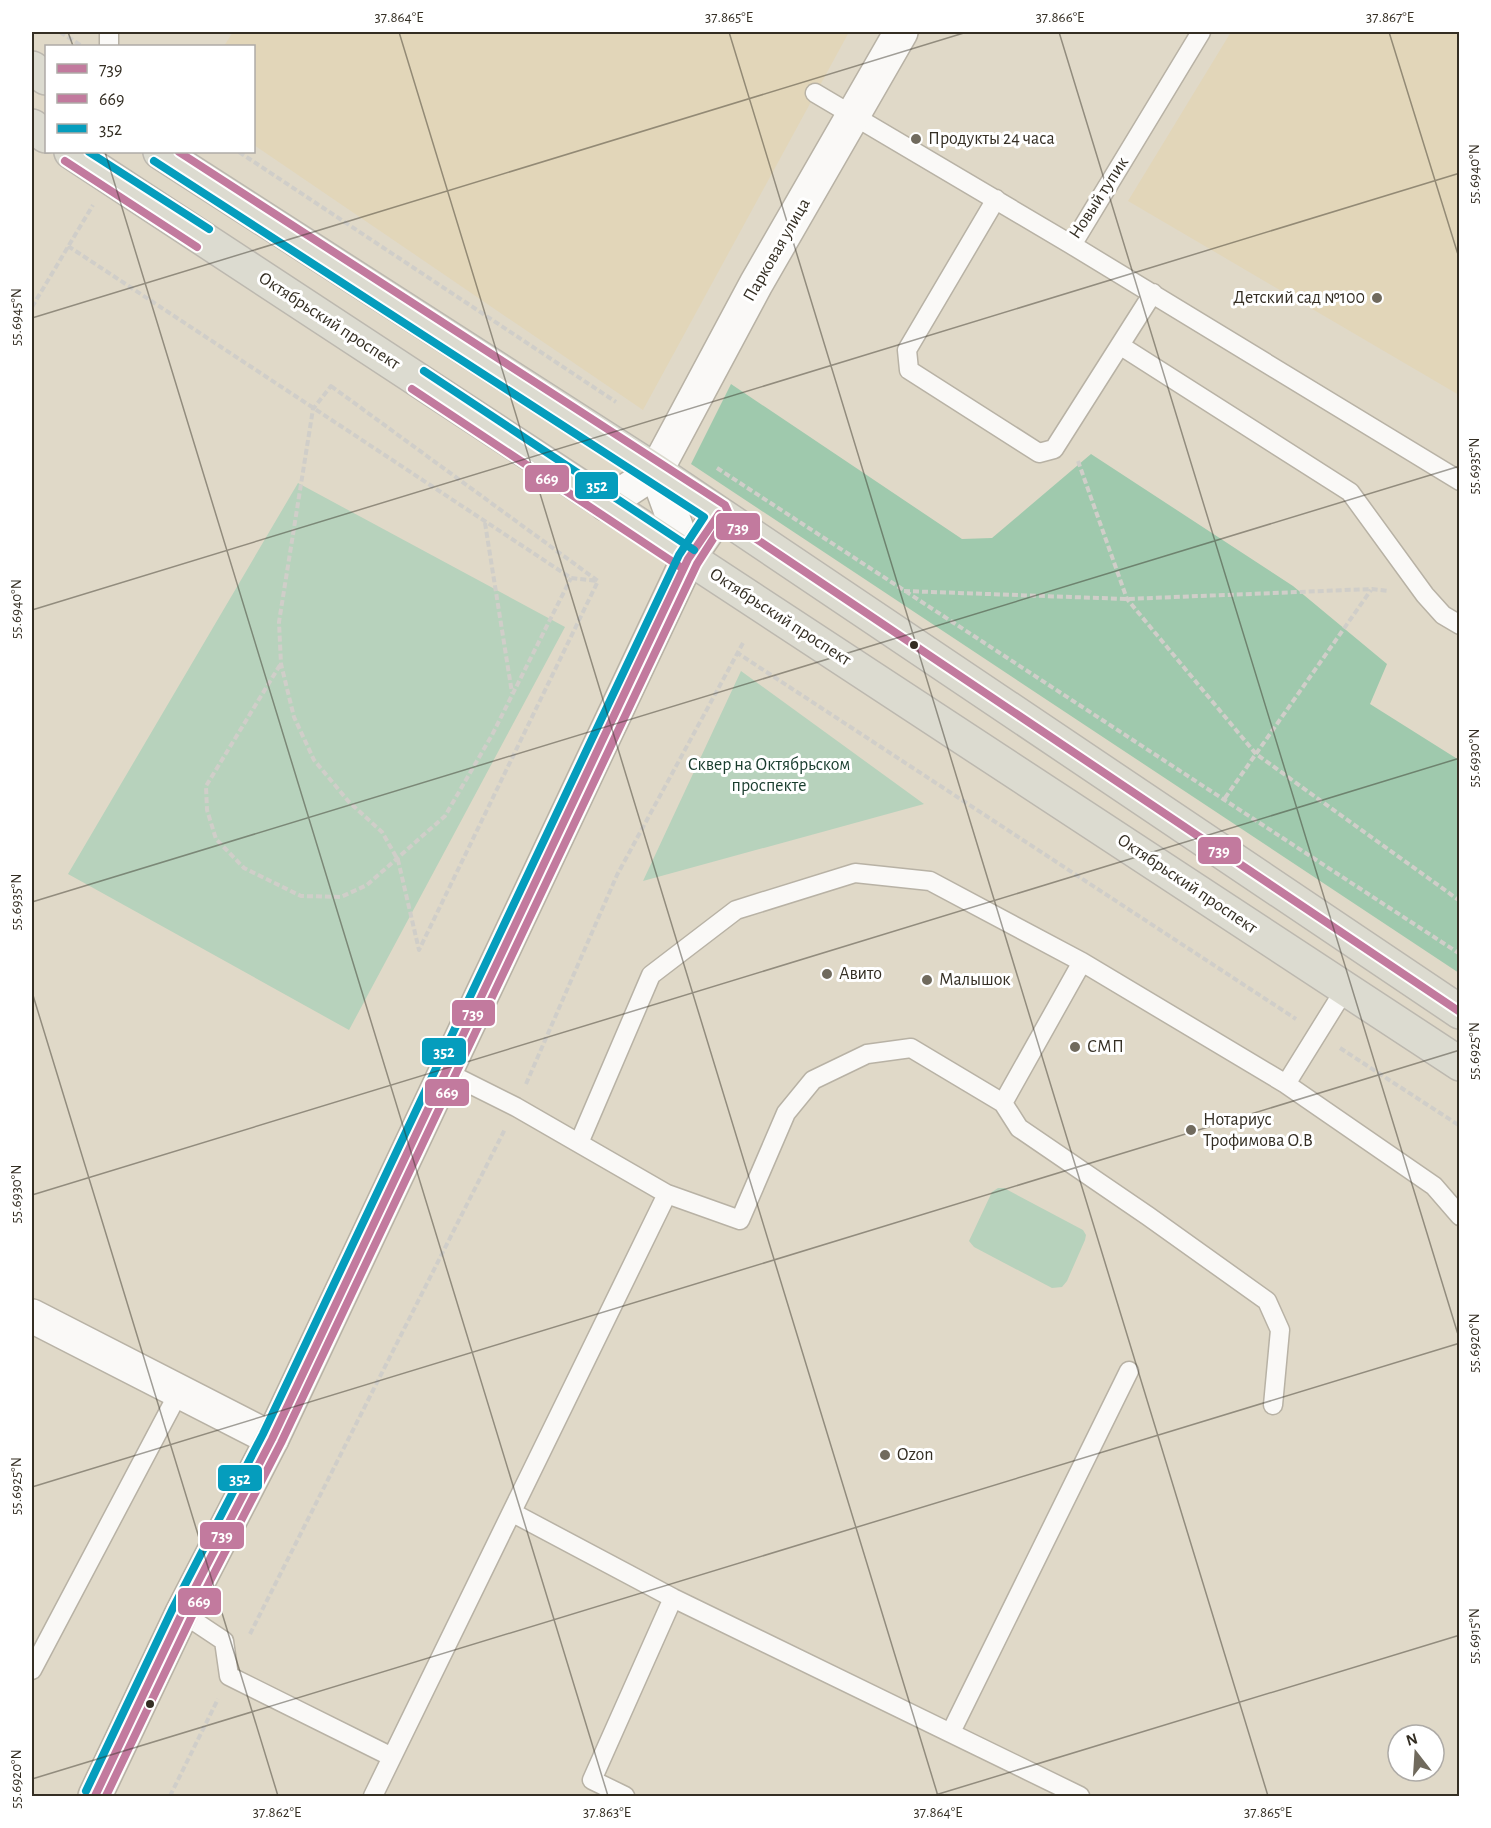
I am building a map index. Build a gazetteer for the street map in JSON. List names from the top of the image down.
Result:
{
  "streets": {
    "main road": ["Октябрьский проспект"],
    "street": ["Парковая улица"],
    "lane": ["Новый тупик"]
  },
  "crossings": [
    ["Новый тупик", "Парковая улица"]
  ],
  "parks": ["Сквер на Октябрьском проспекте"],
  "places": [
    "Продукты 24 часа",
    "Детский сад №100",
    "Авито",
    "Малышок",
    "СМП",
    "Нотариус Трофимова О.В",
    "Ozon"
  ],
  "lines": ["transit line 669", "transit line 352", "transit line 739"],
  "legend": ["739", "669", "352"],
  "north": "top",
  "coordinates": [
    "37.864°E",
    "37.865°E",
    "37.866°E",
    "37.867°E",
    "55.6940°N",
    "55.6945°N",
    "55.6935°N",
    "55.6930°N",
    "55.6925°N",
    "55.6920°N",
    "55.6915°N",
    "37.862°E",
    "37.863°E"
  ]
}
